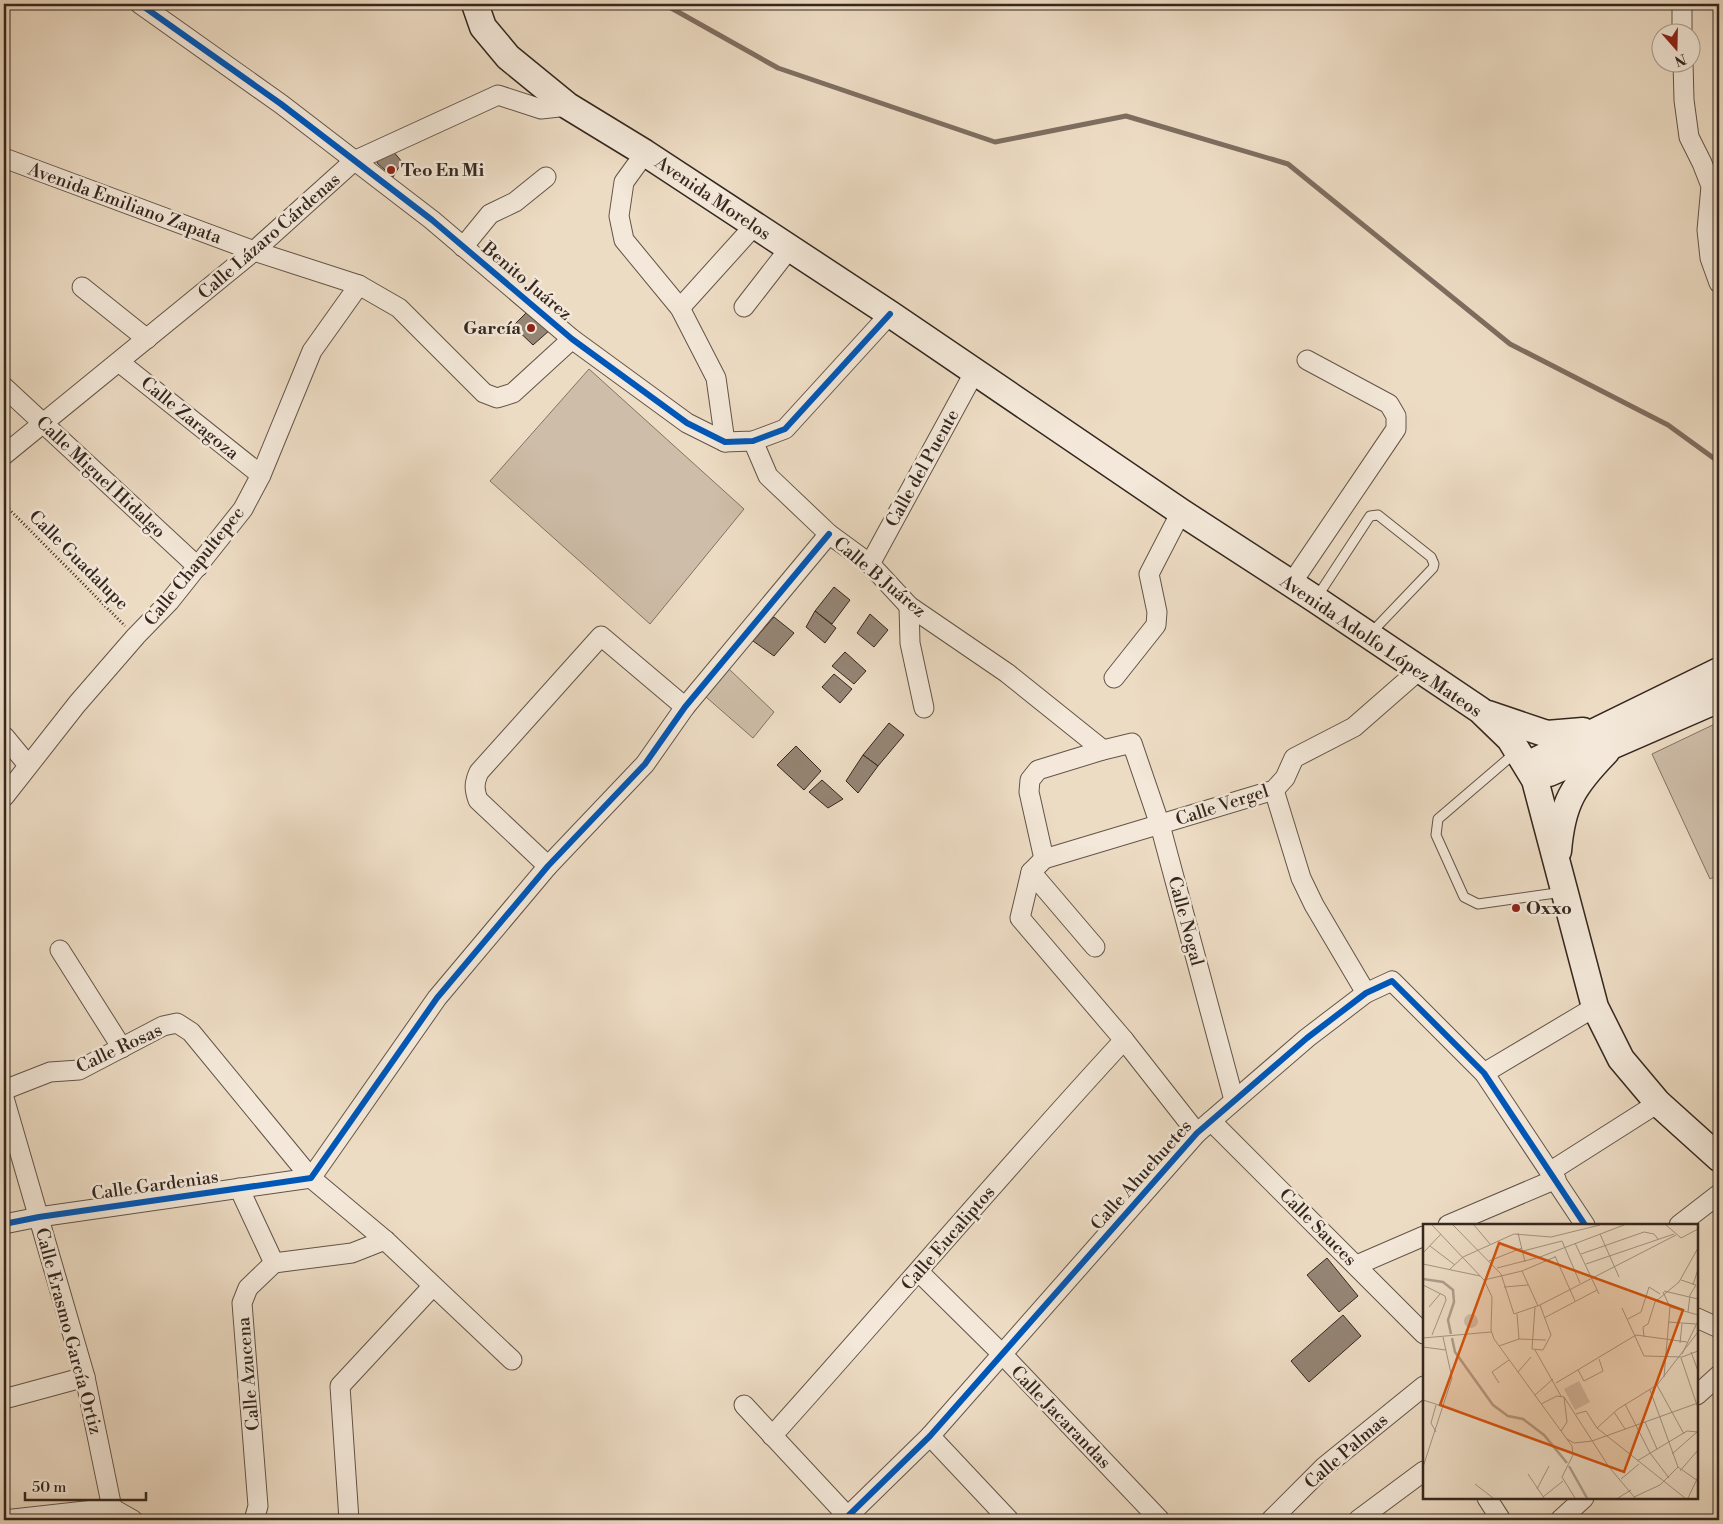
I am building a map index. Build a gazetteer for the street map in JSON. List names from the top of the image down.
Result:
{
  "streets": {
    "main road": ["Avenida Morelos", "Avenida Adolfo López Mateos"],
    "street": [
      "Avenida Emiliano Zapata",
      "Calle Lázaro Cárdenas",
      "Benito Juárez",
      "Calle Zaragoza",
      "Calle del Puente",
      "Calle Miguel Hidalgo",
      "Calle Chapultepec",
      "Calle B Juárez",
      "Calle Vergel",
      "Calle Nogal",
      "Calle Rosas",
      "Calle Ahuehuetes",
      "Calle Gardenias",
      "Calle Sauces",
      "Calle Eucaliptos",
      "Calle Erasmo García Ortiz",
      "Calle Azucena",
      "Calle Jacarandas",
      "Calle Palmas"
    ],
    "path": ["Calle Guadalupe"]
  },
  "crossings": [
    ["Avenida Morelos", "Calle Lázaro Cárdenas"],
    ["Avenida Morelos", "Benito Juárez"],
    ["Avenida Morelos", "Calle del Puente"],
    ["Avenida Morelos", "Avenida Adolfo López Mateos"],
    ["Avenida Emiliano Zapata", "Calle Lázaro Cárdenas"],
    ["Avenida Emiliano Zapata", "Benito Juárez"],
    ["Avenida Emiliano Zapata", "Calle Chapultepec"],
    ["Calle Lázaro Cárdenas", "Benito Juárez"],
    ["Calle Lázaro Cárdenas", "Calle Zaragoza"],
    ["Calle Lázaro Cárdenas", "Calle Miguel Hidalgo"],
    ["Benito Juárez", "Calle B Juárez"],
    ["Calle Zaragoza", "Calle Chapultepec"],
    ["Calle del Puente", "Calle B Juárez"],
    ["Calle del Puente", "Avenida Adolfo López Mateos"],
    ["Calle Miguel Hidalgo", "Calle Chapultepec"],
    ["Calle Guadalupe", "Calle Chapultepec"],
    ["Calle B Juárez", "Calle Nogal"],
    ["Avenida Adolfo López Mateos", "Calle Vergel"],
    ["Calle Vergel", "Calle Nogal"],
    ["Calle Nogal", "Calle Ahuehuetes"],
    ["Calle Rosas", "Calle Gardenias"],
    ["Calle Ahuehuetes", "Calle Sauces"],
    ["Calle Ahuehuetes", "Calle Jacarandas"],
    ["Calle Gardenias", "Calle Erasmo García Ortiz"],
    ["Calle Eucaliptos", "Calle Jacarandas"]
  ],
  "places": ["Teo En Mi", "García", "Oxxo"],
  "scale_bar": "50 m",
  "north": "bottom"
}
